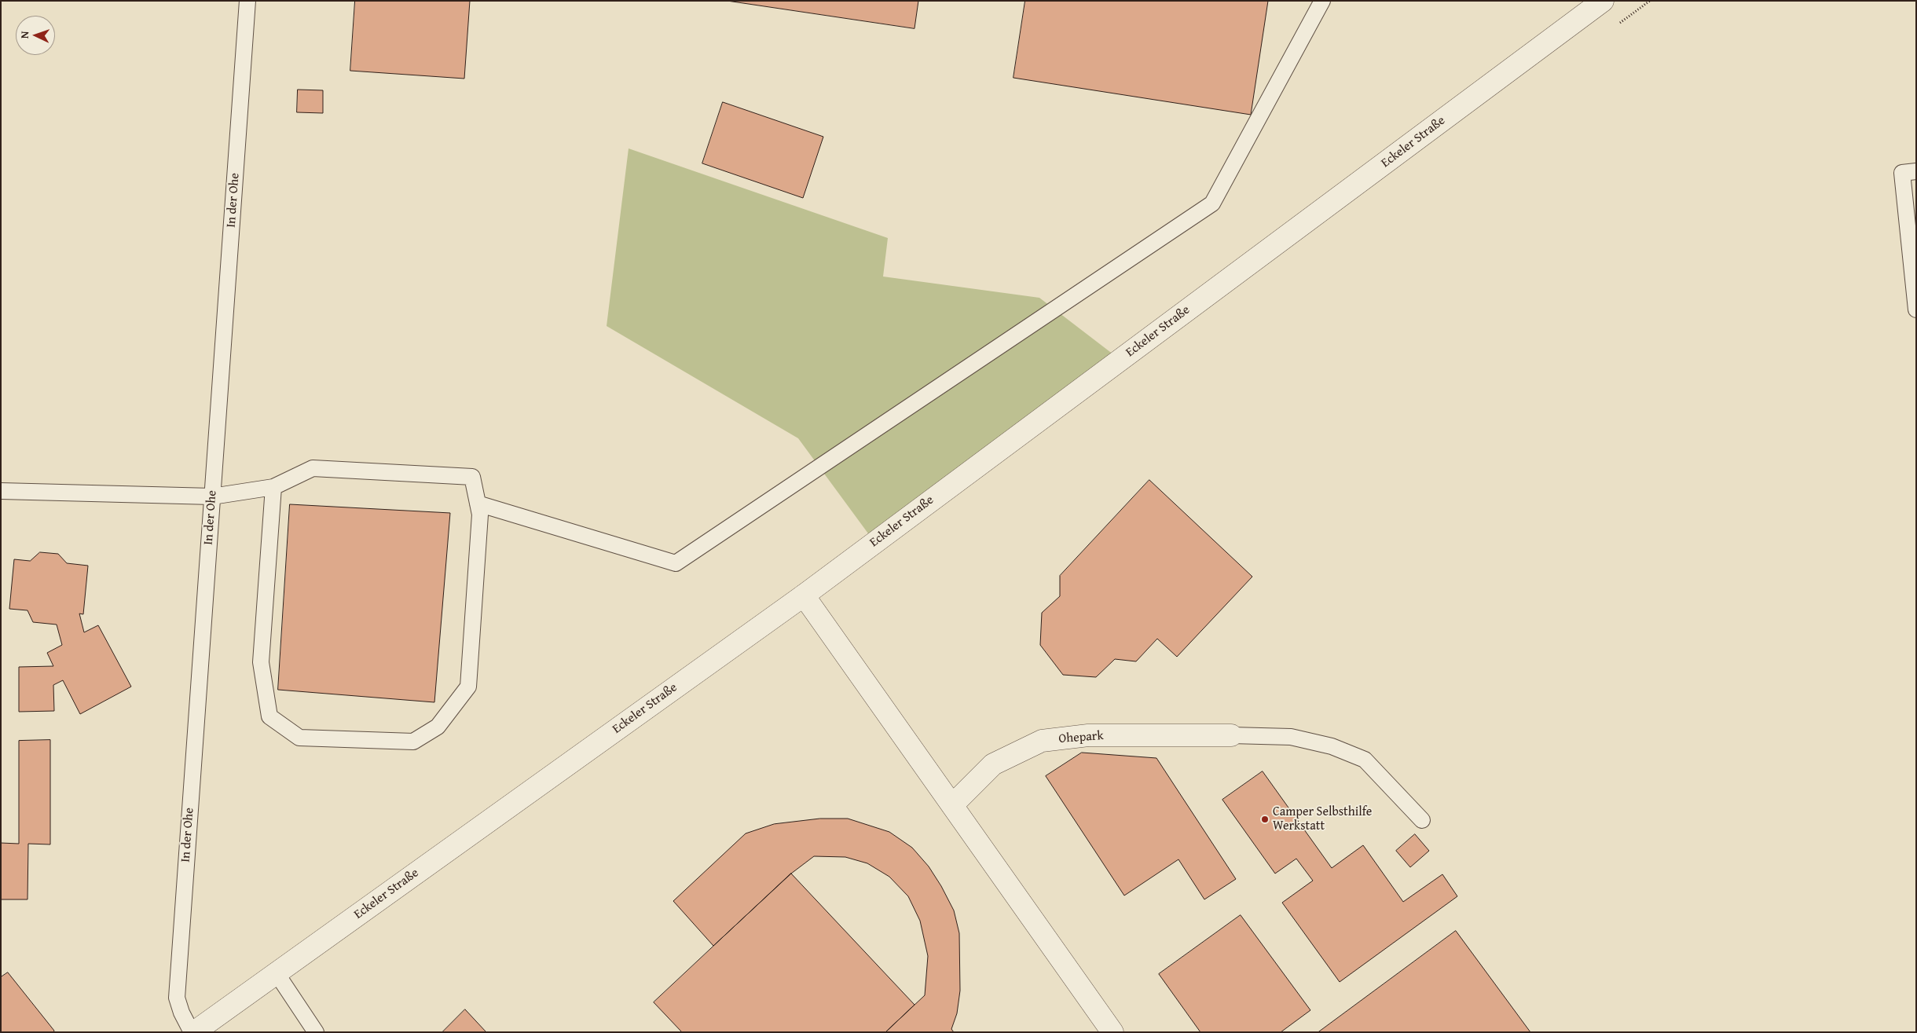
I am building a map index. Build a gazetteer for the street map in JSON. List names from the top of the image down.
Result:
{
  "streets": {
    "street": ["Eckeler Straße", "Ohepark"],
    "lane": ["In der Ohe"]
  },
  "crossings": [
    ["Eckeler Straße", "In der Ohe"]
  ],
  "places": ["Camper Selbsthilfe Werkstatt"],
  "north": "left"
}
